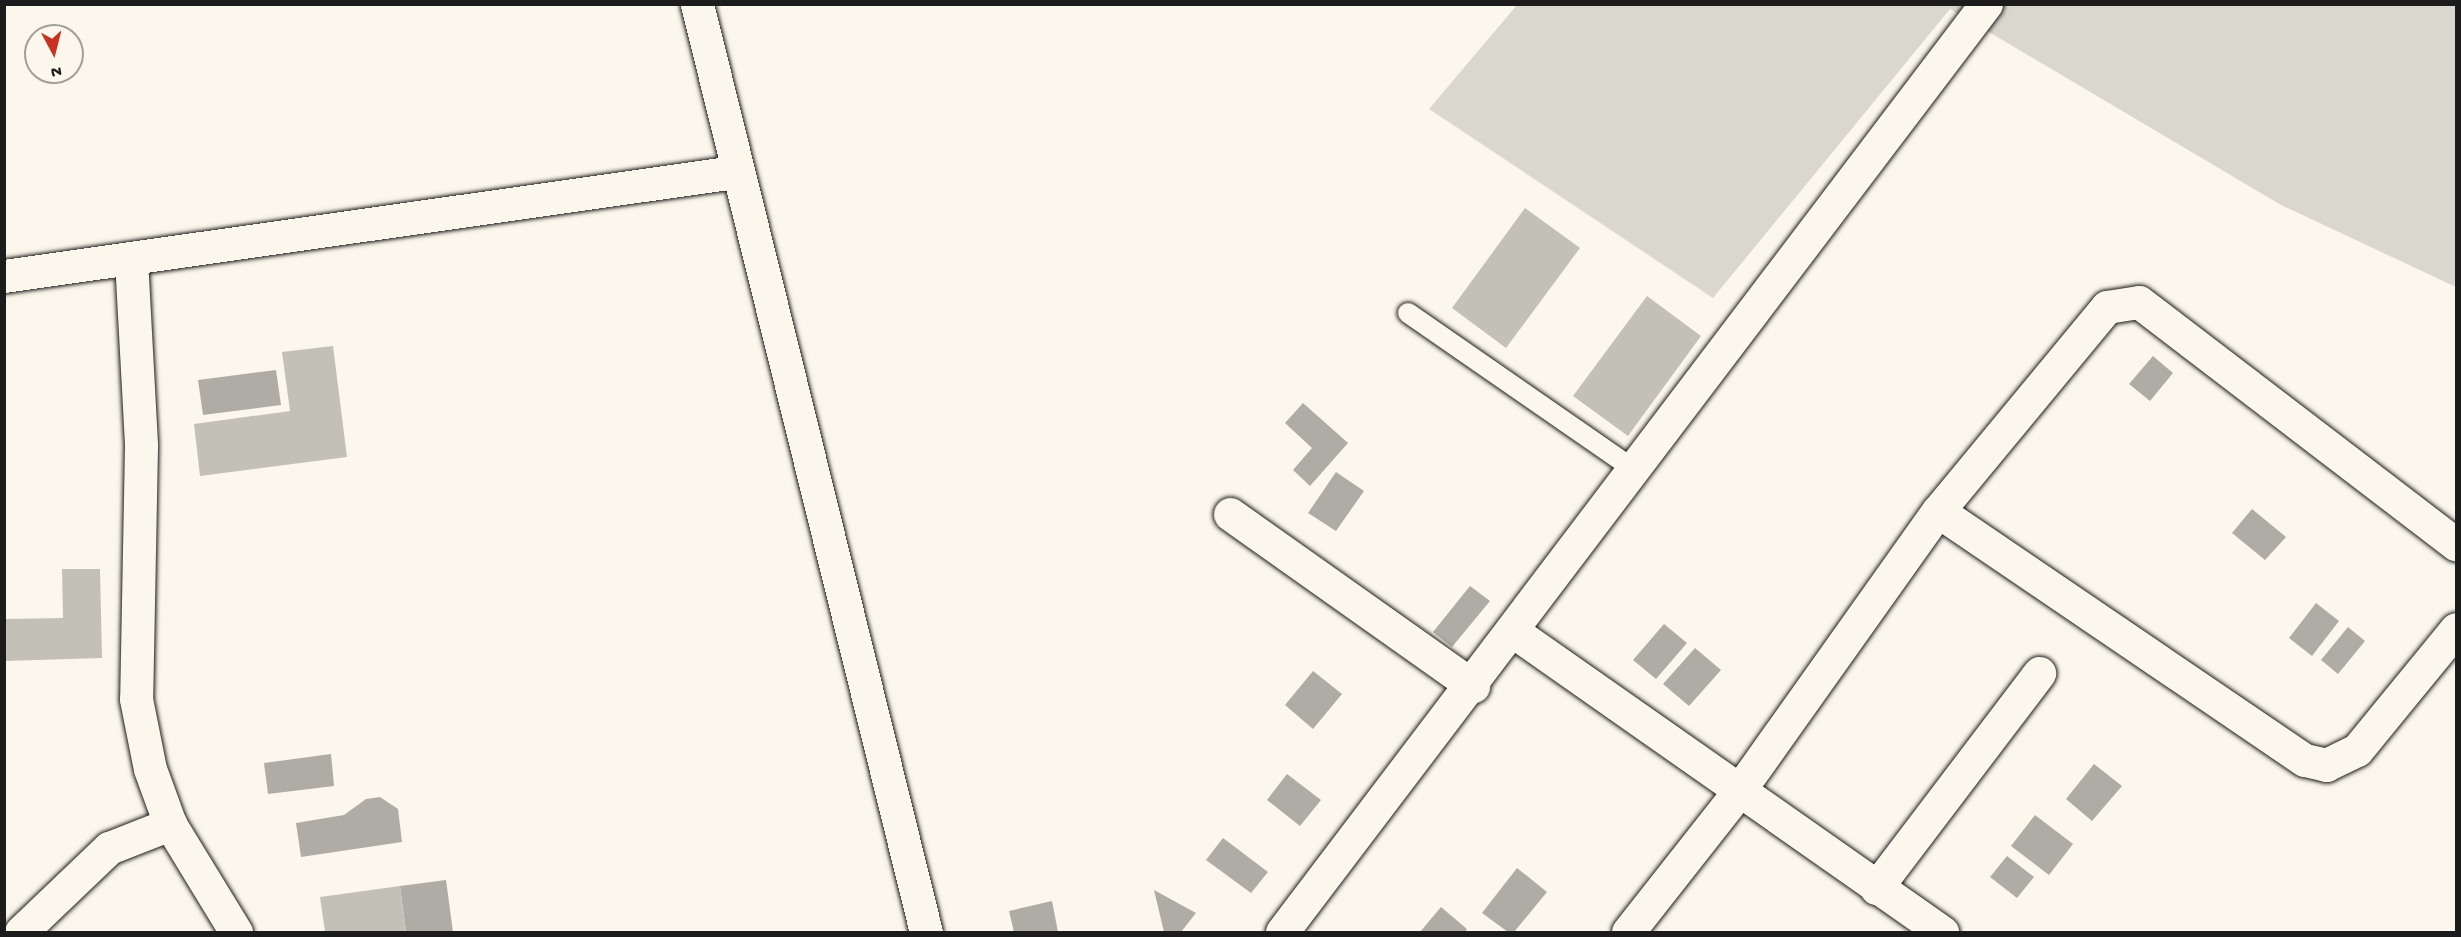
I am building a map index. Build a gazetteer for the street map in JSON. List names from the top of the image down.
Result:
{
  "north": "bottom"
}
